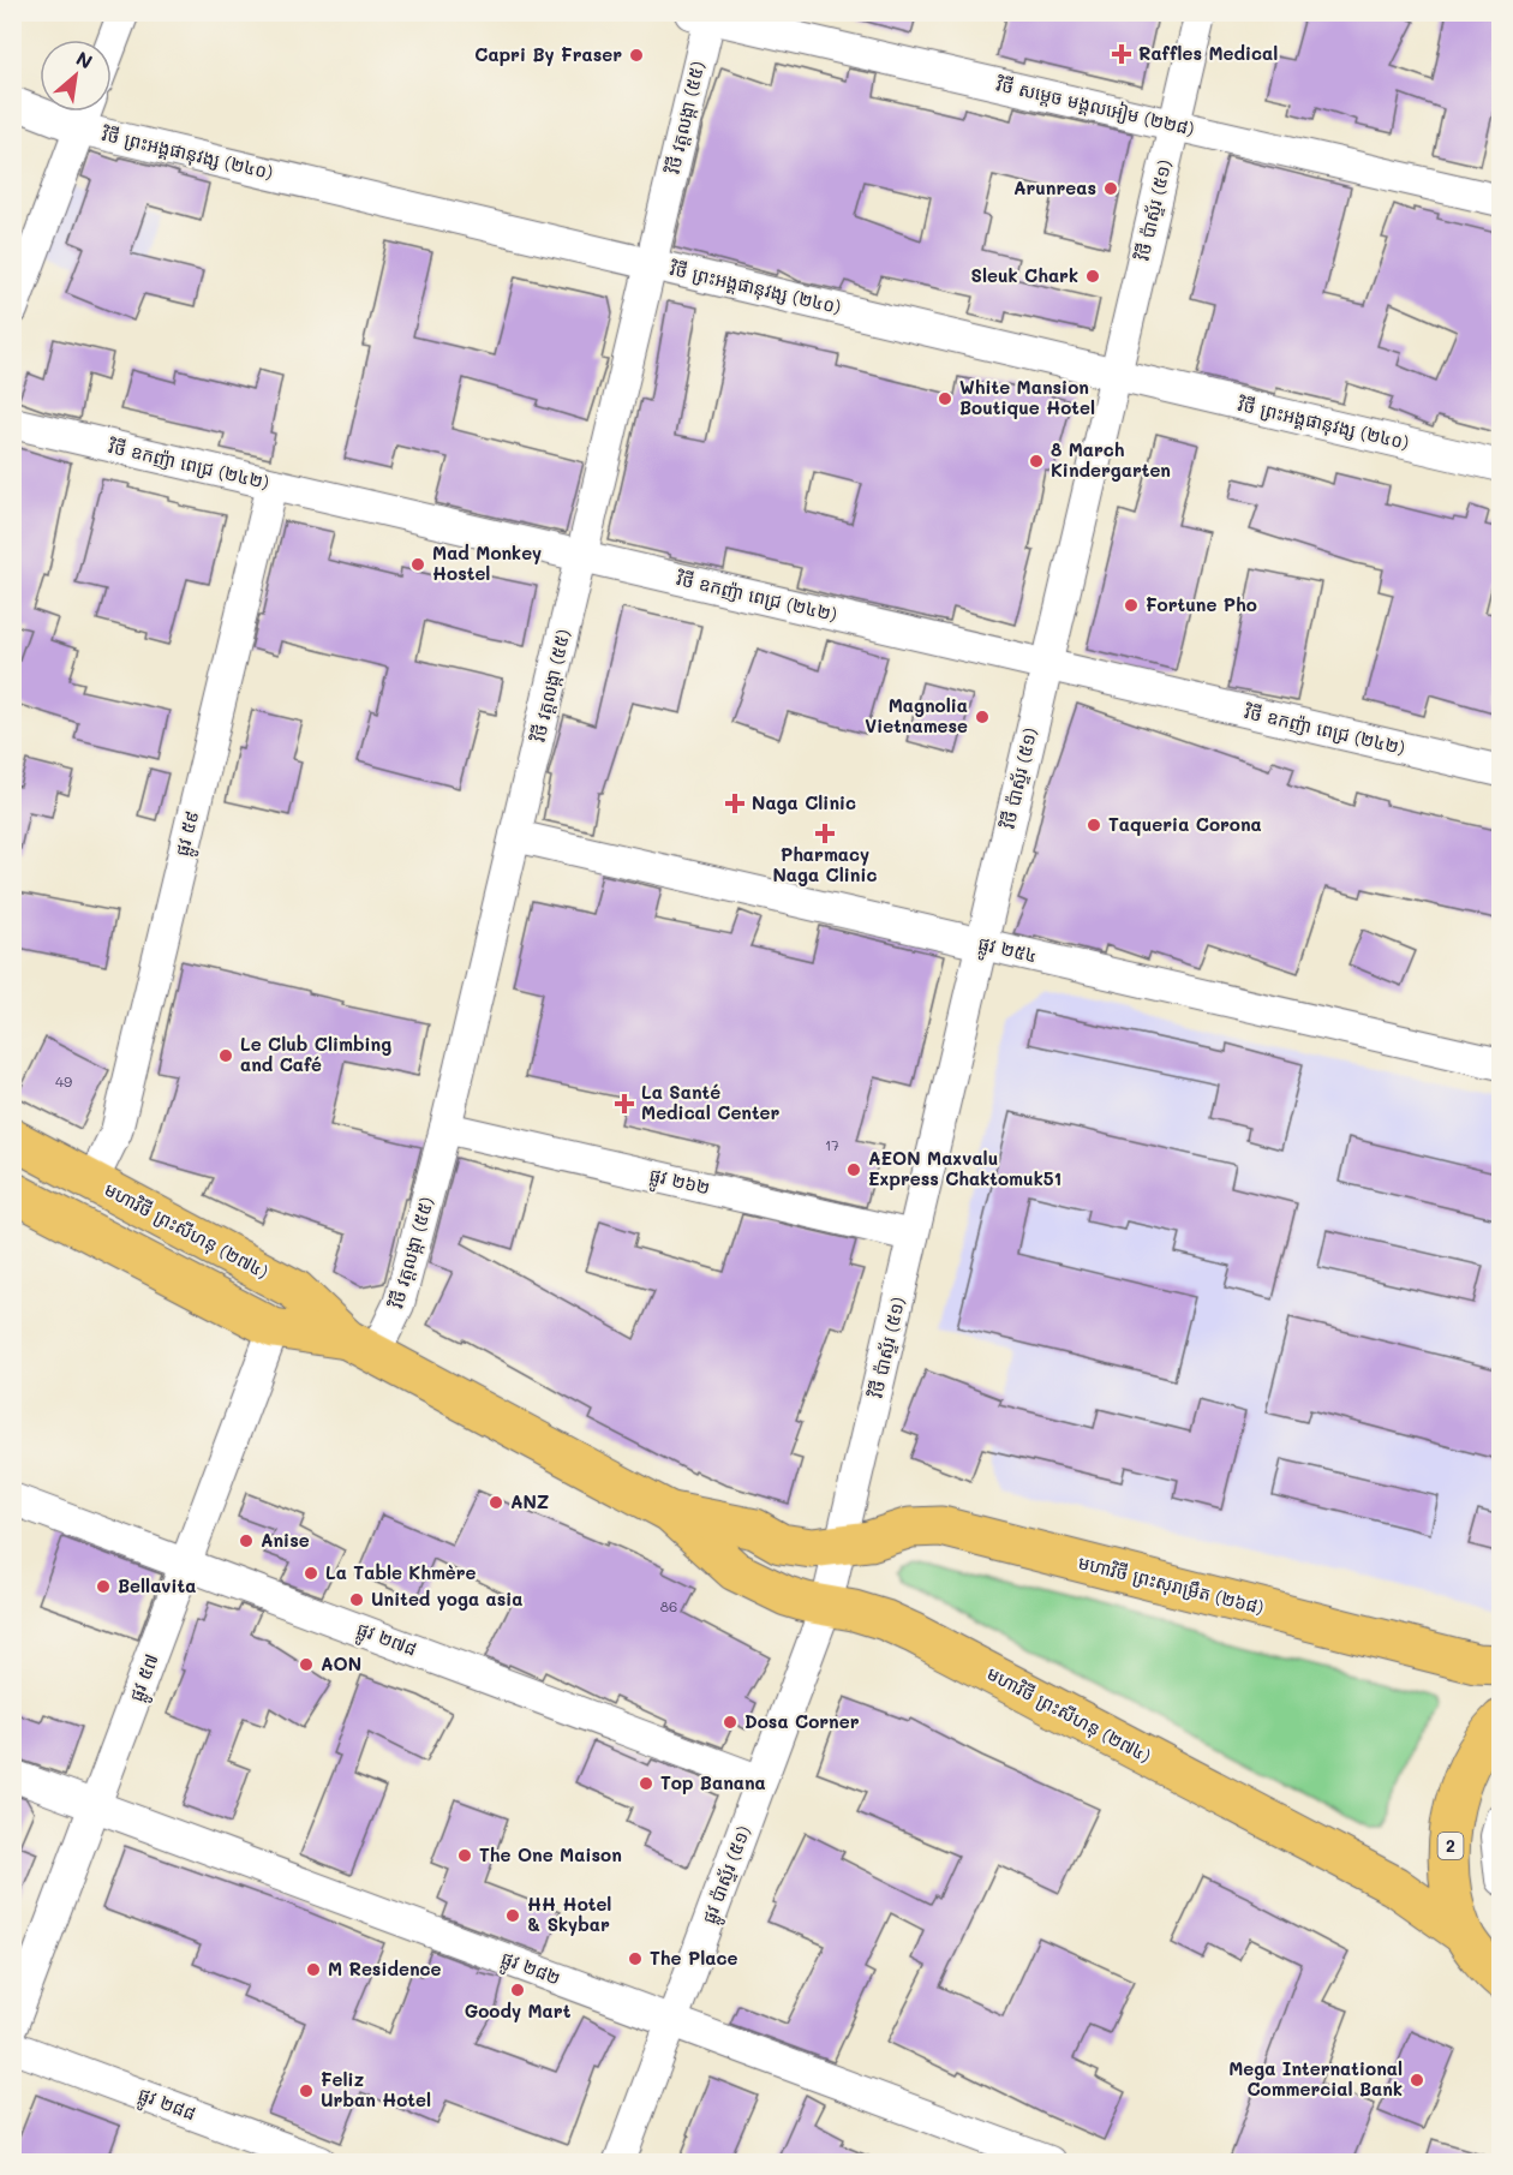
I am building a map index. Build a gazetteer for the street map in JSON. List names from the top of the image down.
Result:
{
  "streets": {
    "main road": ["មហាវិថី ព្រះសីហនុ (២៧៤)", "មហាវិថី ព្រះសុរាម្រឹត (២៦៨)", "2"],
    "street": [
      "វិថី សម្តេច មង្គលអៀម (២២៨)",
      "វិថី វត្តលង្កា (៥៥)",
      "វិថី ព្រះអង្គផានុវង្ស (២៤០)",
      "វិថី ប៉ាស្ទ័រ (៥១)",
      "វិថី ឧកញ៉ា ពេជ្រ (២៤២)",
      "ផ្លូវ ៥៩",
      "ផ្លូវ ២៥៤",
      "ផ្លូវ ២៦២",
      "ផ្លូវ ២៧៨",
      "ផ្លូវ ៥៧",
      "ផ្លូវ ប៉ាស្ទ័រ (៥១)",
      "ផ្លូវ ២៨២",
      "ផ្លូវ ២៨៨"
    ]
  },
  "crossings": [
    ["វិថី សម្តេច មង្គលអៀម (២២៨)", "វិថី វត្តលង្កា (៥៥)"],
    ["វិថី សម្តេច មង្គលអៀម (២២៨)", "វិថី ប៉ាស្ទ័រ (៥១)"],
    ["វិថី វត្តលង្កា (៥៥)", "វិថី ព្រះអង្គផានុវង្ស (២៤០)"],
    ["វិថី វត្តលង្កា (៥៥)", "វិថី ឧកញ៉ា ពេជ្រ (២៤២)"],
    ["វិថី វត្តលង្កា (៥៥)", "ផ្លូវ ២៥៤"],
    ["វិថី វត្តលង្កា (៥៥)", "ផ្លូវ ២៦២"],
    ["វិថី វត្តលង្កា (៥៥)", "មហាវិថី ព្រះសីហនុ (២៧៤)"],
    ["វិថី ព្រះអង្គផានុវង្ស (២៤០)", "វិថី ប៉ាស្ទ័រ (៥១)"],
    ["វិថី ប៉ាស្ទ័រ (៥១)", "វិថី ឧកញ៉ា ពេជ្រ (២៤២)"],
    ["វិថី ប៉ាស្ទ័រ (៥១)", "ផ្លូវ ២៥៤"],
    ["វិថី ប៉ាស្ទ័រ (៥១)", "ផ្លូវ ២៦២"],
    ["វិថី ប៉ាស្ទ័រ (៥១)", "មហាវិថី ព្រះសីហនុ (២៧៤)"],
    ["វិថី ប៉ាស្ទ័រ (៥១)", "មហាវិថី ព្រះសុរាម្រឹត (២៦៨)"],
    ["វិថី ប៉ាស្ទ័រ (៥១)", "ផ្លូវ ប៉ាស្ទ័រ (៥១)"],
    ["វិថី ឧកញ៉ា ពេជ្រ (២៤២)", "ផ្លូវ ៥៩"],
    ["ផ្លូវ ៥៩", "មហាវិថី ព្រះសីហនុ (២៧៤)"],
    ["មហាវិថី ព្រះសីហនុ (២៧៤)", "មហាវិថី ព្រះសុរាម្រឹត (២៦៨)"],
    ["មហាវិថី ព្រះសីហនុ (២៧៤)", "ផ្លូវ ៥៧"],
    ["មហាវិថី ព្រះសីហនុ (២៧៤)", "2"],
    ["មហាវិថី ព្រះសីហនុ (២៧៤)", "ផ្លូវ ប៉ាស្ទ័រ (៥១)"],
    ["មហាវិថី ព្រះសុរាម្រឹត (២៦៨)", "ផ្លូវ ប៉ាស្ទ័រ (៥១)"],
    ["ផ្លូវ ២៧៨", "ផ្លូវ ៥៧"],
    ["ផ្លូវ ២៧៨", "ផ្លូវ ប៉ាស្ទ័រ (៥១)"],
    ["ផ្លូវ ៥៧", "ផ្លូវ ២៨២"],
    ["ផ្លូវ ប៉ាស្ទ័រ (៥១)", "ផ្លូវ ២៨២"]
  ],
  "places": {
    "health": [
      "Raffles Medical",
      "Naga Clinic",
      "Pharmacy Naga Clinic",
      "La Santé Medical Center"
    ],
    "other": [
      "Capri By Fraser",
      "Arunreas",
      "Sleuk Chark",
      "White Mansion Boutique Hotel",
      "8 March Kindergarten",
      "Mad Monkey Hostel",
      "Fortune Pho",
      "Magnolia Vietnamese",
      "Taqueria Corona",
      "Le Club Climbing and Café",
      "AEON Maxvalu Express Chaktomuk51",
      "ANZ",
      "Anise",
      "La Table Khmère",
      "Bellavita",
      "United yoga asia",
      "AON",
      "Dosa Corner",
      "Top Banana",
      "The One Maison",
      "HH Hotel & Skybar",
      "The Place",
      "M Residence",
      "Goody Mart",
      "Mega International Commercial Bank",
      "Feliz Urban Hotel"
    ]
  },
  "house_numbers": ["49", "17", "86"],
  "north": "top right"
}
